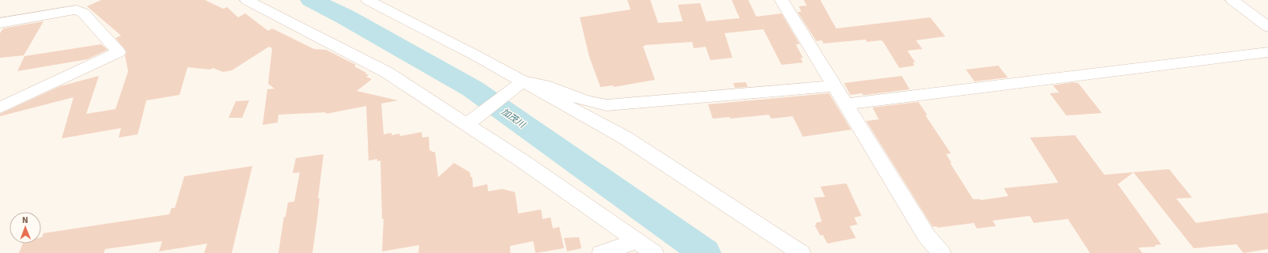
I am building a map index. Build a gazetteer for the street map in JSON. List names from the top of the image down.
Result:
{
  "water": ["加茂川"],
  "north": "top"
}
